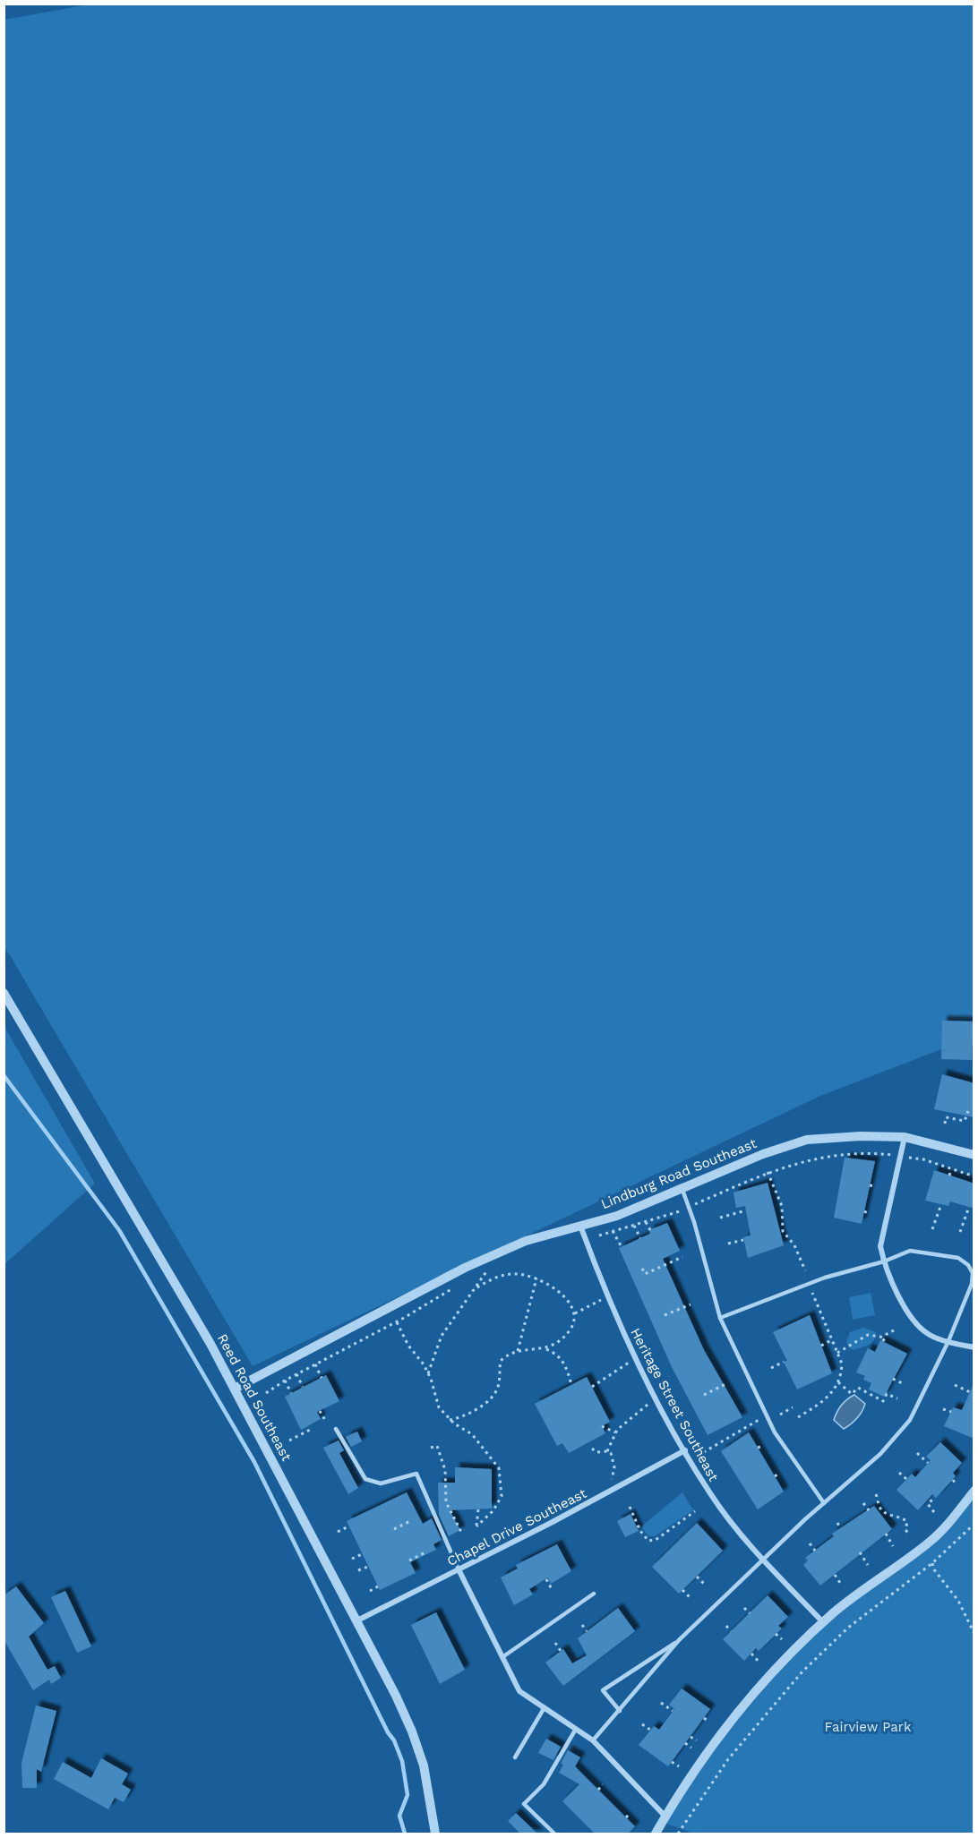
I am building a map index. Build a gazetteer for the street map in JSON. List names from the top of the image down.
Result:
{
  "streets": {
    "street": [
      "Lindburg Road Southeast",
      "Reed Road Southeast",
      "Heritage Street Southeast",
      "Chapel Drive Southeast"
    ]
  },
  "crossings": [
    ["Lindburg Road Southeast", "Reed Road Southeast"],
    ["Lindburg Road Southeast", "Heritage Street Southeast"],
    ["Reed Road Southeast", "Chapel Drive Southeast"],
    ["Heritage Street Southeast", "Chapel Drive Southeast"]
  ],
  "parks": ["Fairview Park"]
}
